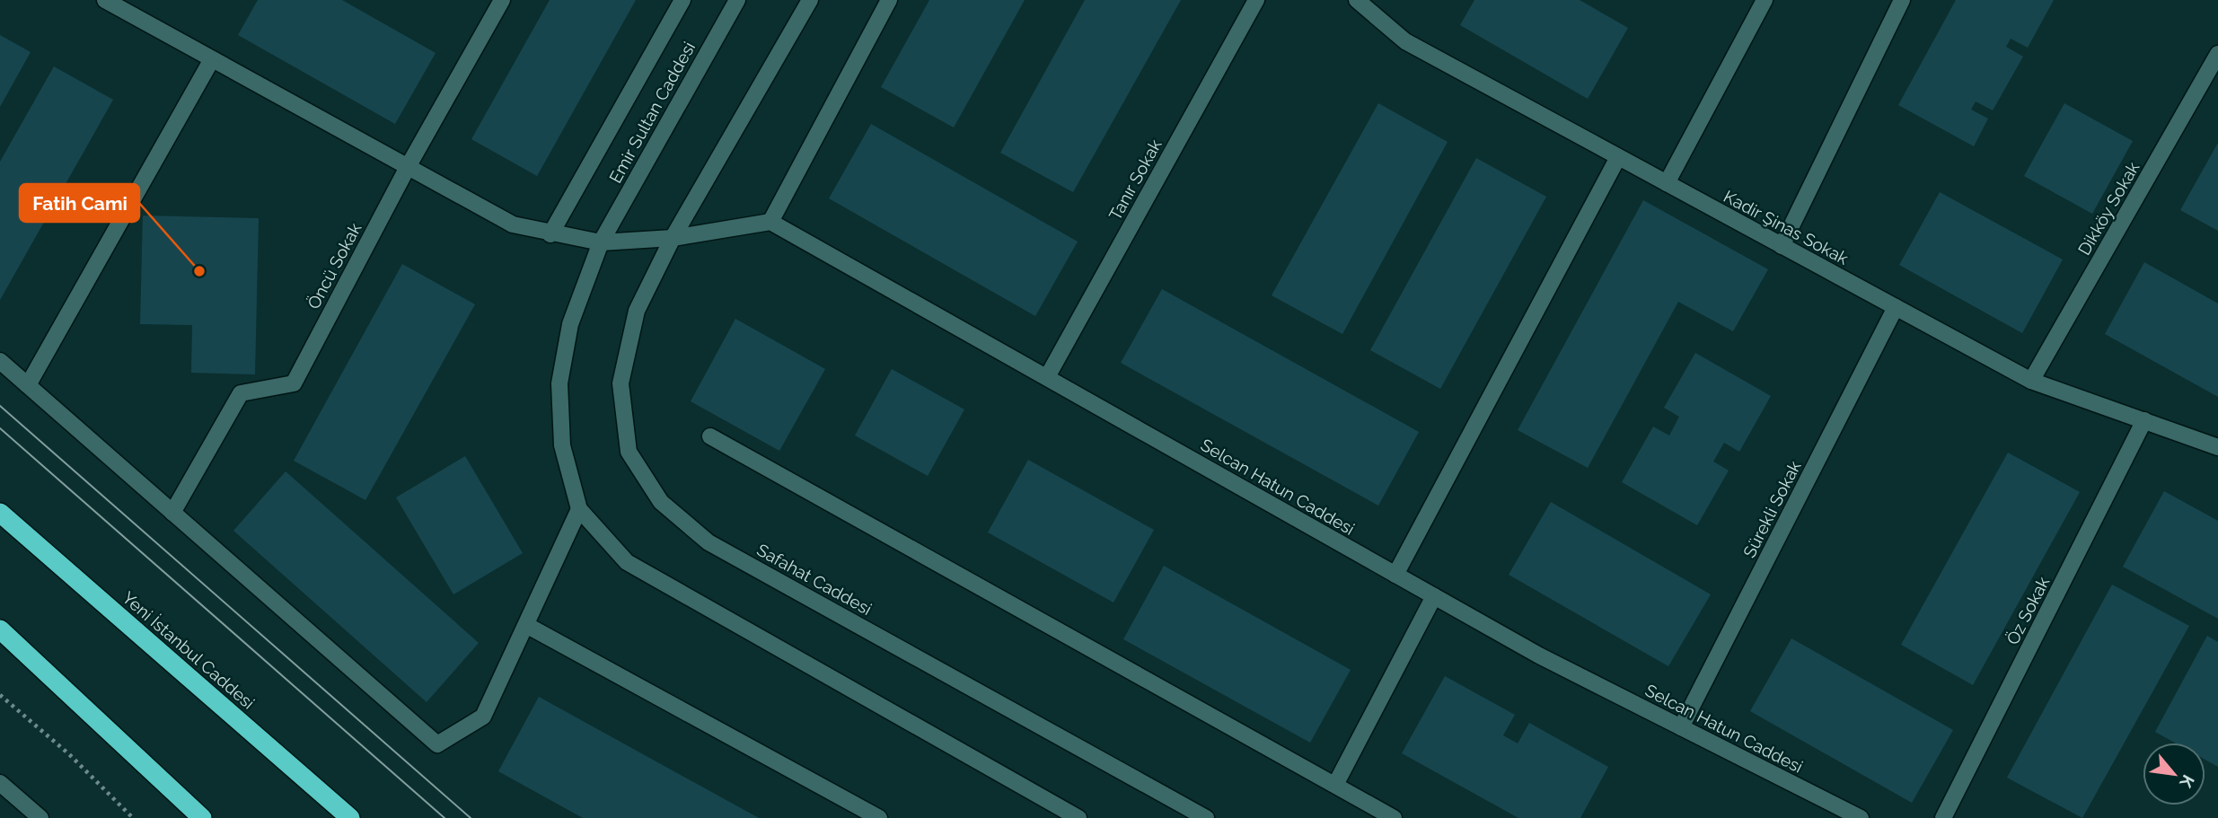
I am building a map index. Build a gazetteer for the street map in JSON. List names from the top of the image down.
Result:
{
  "streets": {
    "highway": ["Yeni İstanbul Caddesi"],
    "street": [
      "Emir Sultan Caddesi",
      "Tanır Sokak",
      "Dikköy Sokak",
      "Kadir Şinas Sokak",
      "Öncü Sokak",
      "Selcan Hatun Caddesi",
      "Sürekli Sokak",
      "Safahat Caddesi",
      "Öz Sokak"
    ]
  },
  "crossings": [
    ["Tanır Sokak", "Selcan Hatun Caddesi"],
    ["Dikköy Sokak", "Kadir Şinas Sokak"],
    ["Kadir Şinas Sokak", "Sürekli Sokak"],
    ["Kadir Şinas Sokak", "Öz Sokak"],
    ["Selcan Hatun Caddesi", "Sürekli Sokak"]
  ],
  "places": ["Fatih Cami"],
  "north": "bottom right"
}
